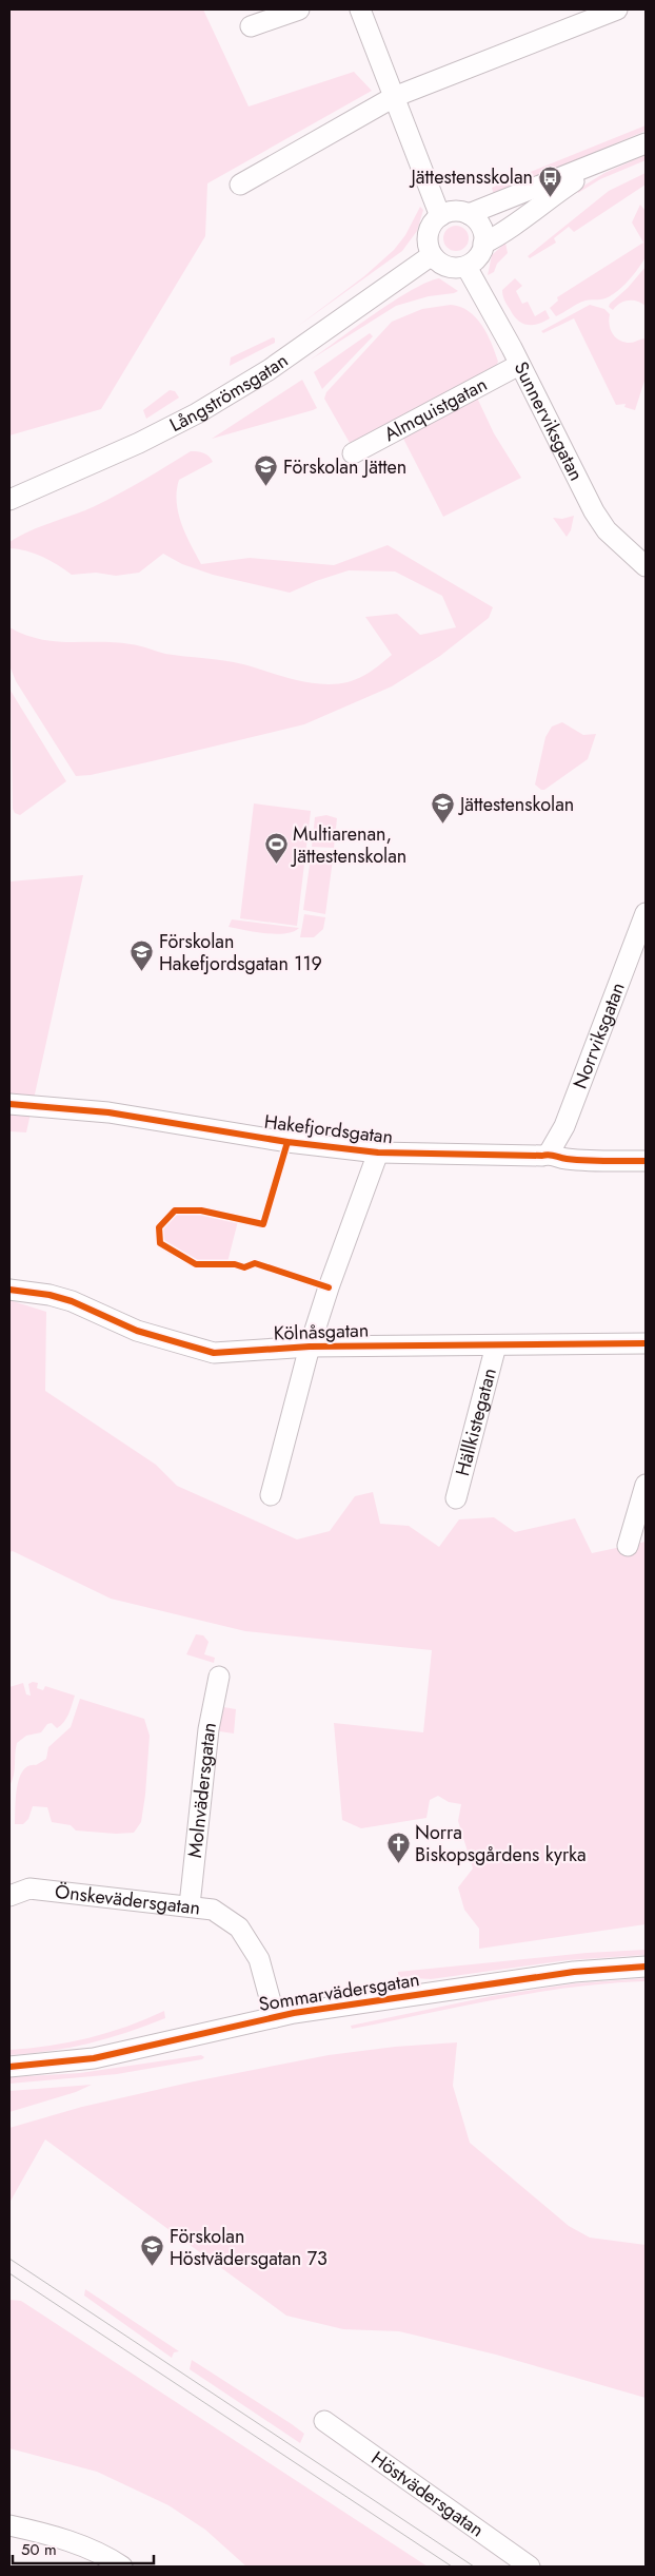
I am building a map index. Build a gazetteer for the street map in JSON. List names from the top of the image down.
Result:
{
  "streets": {
    "street": [
      "Långströmsgatan",
      "Almquistgatan",
      "Sunnerviksgatan",
      "Norrviksgatan",
      "Hakefjordsgatan",
      "Kölnåsgatan",
      "Hällkistegatan",
      "Molnvädersgatan",
      "Önskevädersgatan",
      "Sommarvädersgatan",
      "Höstvädersgatan"
    ]
  },
  "crossings": [
    ["Långströmsgatan", "Sunnerviksgatan"],
    ["Almquistgatan", "Sunnerviksgatan"],
    ["Norrviksgatan", "Hakefjordsgatan"],
    ["Kölnåsgatan", "Hällkistegatan"],
    ["Molnvädersgatan", "Önskevädersgatan"],
    ["Önskevädersgatan", "Sommarvädersgatan"]
  ],
  "places": {
    "bus stop": ["Jättestensskolan"],
    "school or university": [
      "Förskolan Jätten",
      "Jättestenskolan",
      "Förskolan Hakefjordsgatan 119",
      "Förskolan Höstvädersgatan 73"
    ],
    "sports": ["Multiarenan, Jättestenskolan"],
    "church": ["Norra Biskopsgårdens kyrka"]
  },
  "scale_bar": "50 m"
}
